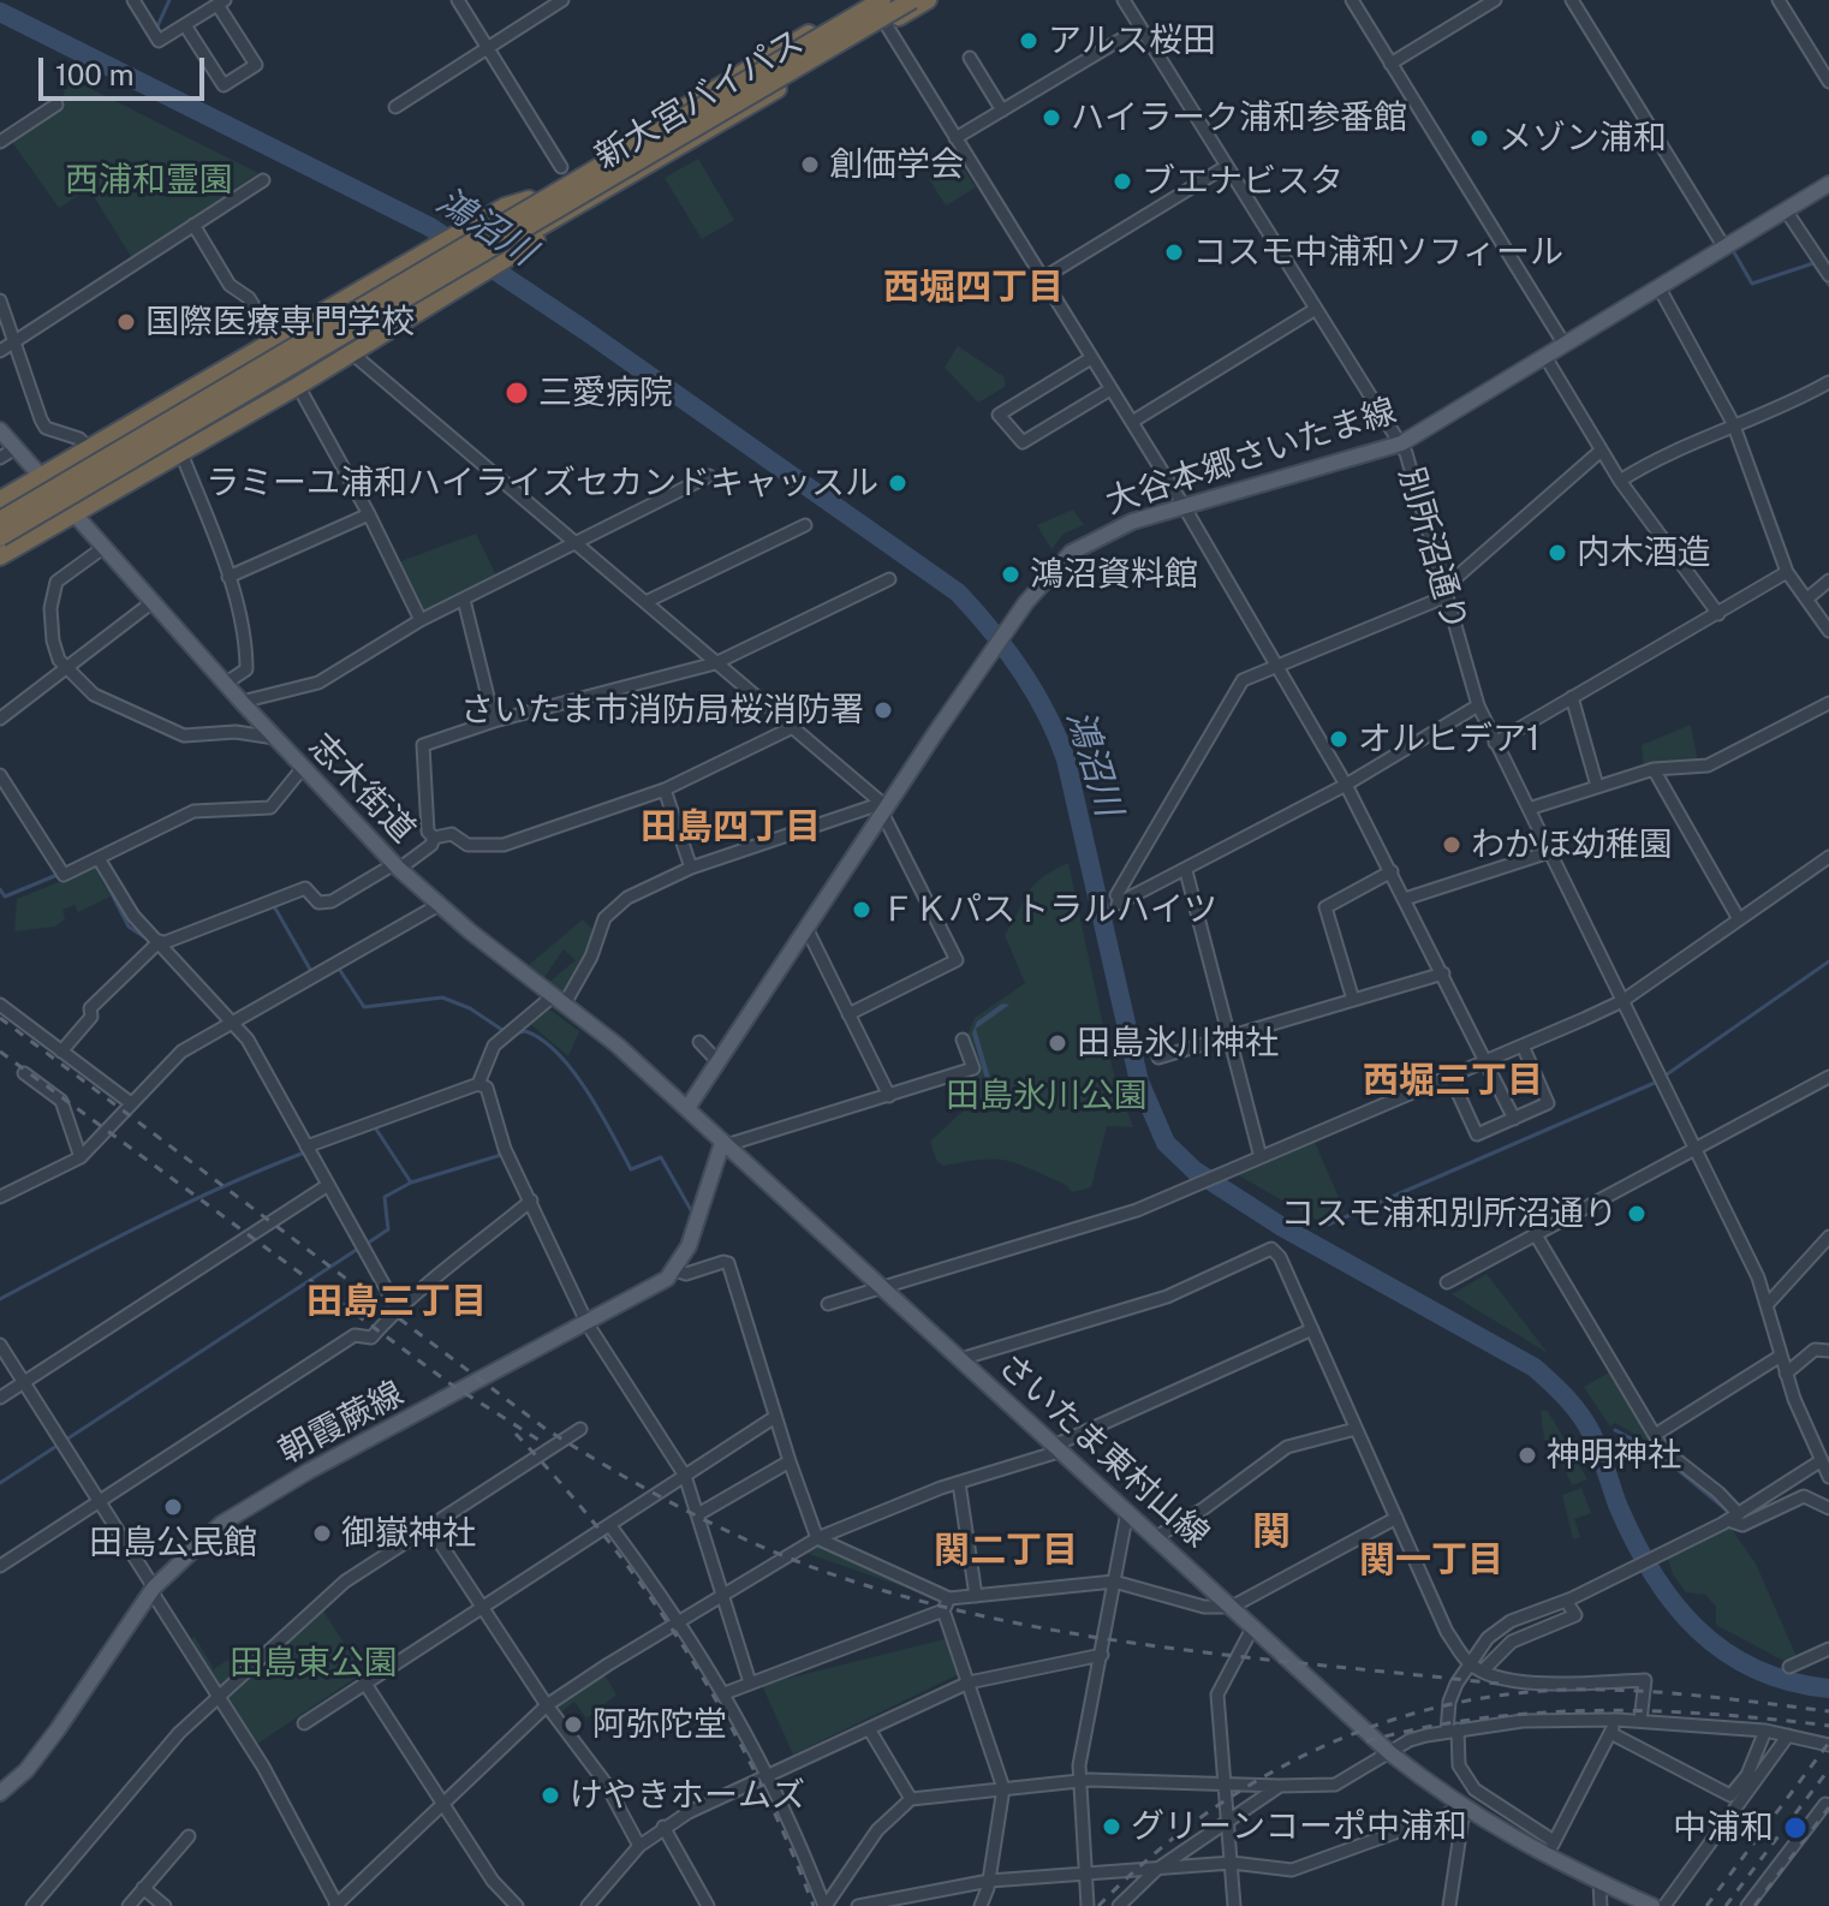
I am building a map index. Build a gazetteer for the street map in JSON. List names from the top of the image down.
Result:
{
  "streets": {
    "highway": ["新大宮バイパス"],
    "main road": [
      "大谷本郷さいたま線",
      "志木街道",
      "朝霞蕨線",
      "さいたま東村山線"
    ],
    "street": ["別所沼通り"]
  },
  "crossings": [
    ["新大宮バイパス", "志木街道"],
    ["大谷本郷さいたま線", "別所沼通り"],
    ["大谷本郷さいたま線", "志木街道"],
    ["志木街道", "さいたま東村山線"]
  ],
  "districts": [
    "西堀四丁目",
    "田島四丁目",
    "西堀三丁目",
    "田島三丁目",
    "関",
    "関二丁目",
    "関一丁目"
  ],
  "water": ["鴻沼川"],
  "parks": ["西浦和霊園", "田島氷川公園", "田島東公園"],
  "places": [
    "アルス桜田",
    "ハイラーク浦和参番館",
    "メゾン浦和",
    "創価学会",
    "ブエナビスタ",
    "コスモ中浦和ソフィール",
    "国際医療専門学校",
    "三愛病院",
    "ラミーユ浦和ハイライズセカンドキャッスル",
    "内木酒造",
    "鴻沼資料館",
    "さいたま市消防局桜消防署",
    "オルヒデア1",
    "わかほ幼稚園",
    "ＦＫパストラルハイツ",
    "田島氷川神社",
    "コスモ浦和別所沼通り",
    "神明神社",
    "田島公民館",
    "御嶽神社",
    "阿弥陀堂",
    "けやきホームズ",
    "グリーンコーポ中浦和",
    "中浦和"
  ],
  "scale_bar": "100 m"
}
